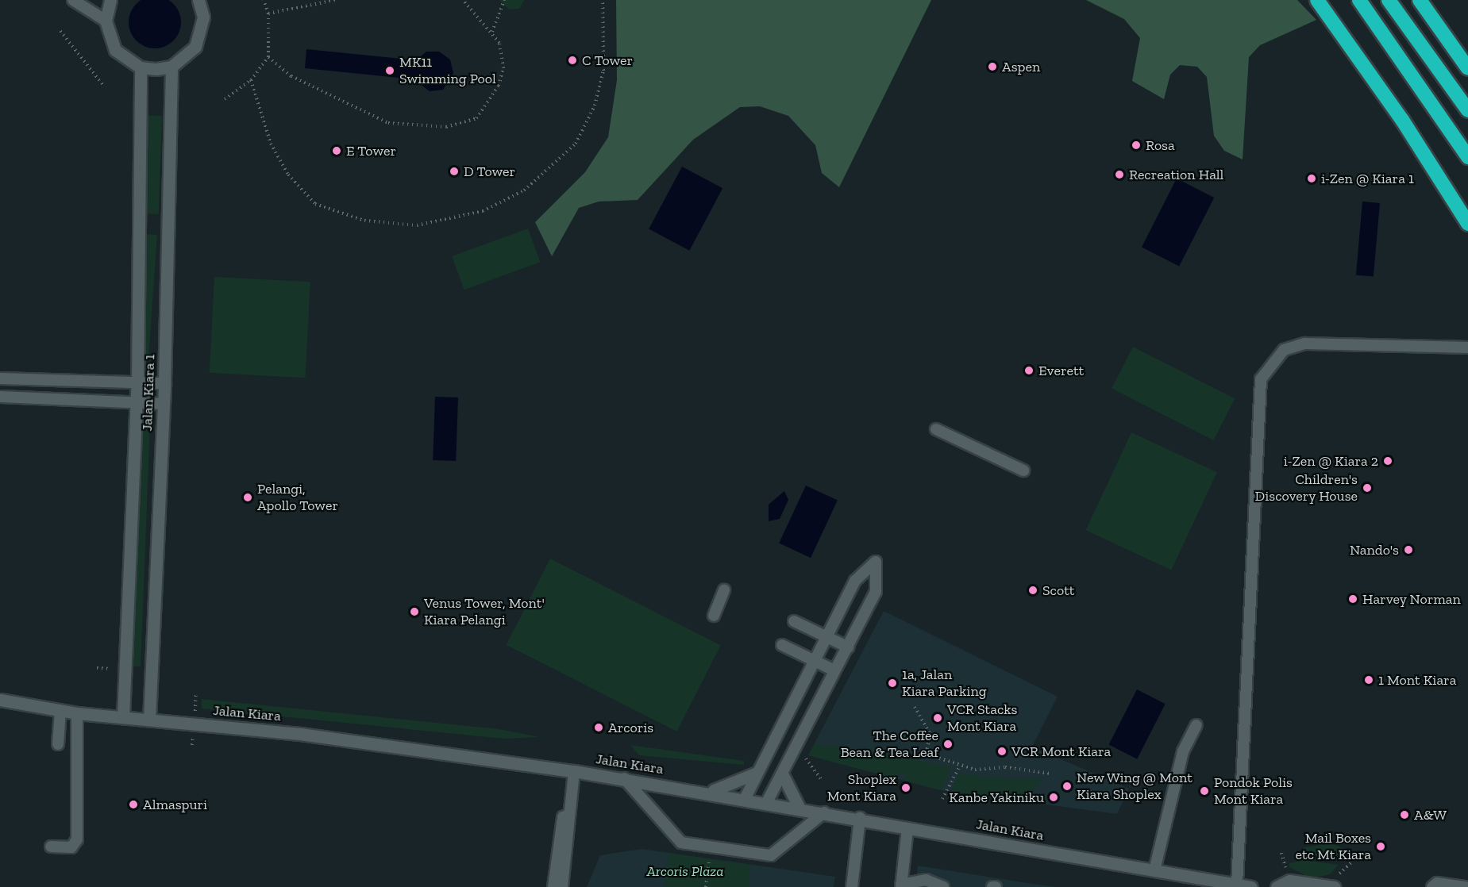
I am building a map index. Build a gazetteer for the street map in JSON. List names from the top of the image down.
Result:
{
  "streets": {
    "street": ["Jalan Kiara 1", "Jalan Kiara"]
  },
  "crossings": [
    ["Jalan Kiara 1", "Jalan Kiara"]
  ],
  "parks": ["Arcoris Plaza"],
  "places": [
    "C Tower",
    "Aspen",
    "MK11 Swimming Pool",
    "Rosa",
    "E Tower",
    "D Tower",
    "Recreation Hall",
    "i-Zen @ Kiara 1",
    "Everett",
    "i-Zen @ Kiara 2",
    "Children's Discovery House",
    "Pelangi, Apollo Tower",
    "Nando's",
    "Scott",
    "Harvey Norman",
    "Venus Tower, Mont' Kiara Pelangi",
    "1 Mont Kiara",
    "1a, Jalan Kiara Parking",
    "VCR Stacks Mont Kiara",
    "Arcoris",
    "The Coffee Bean & Tea Leaf",
    "VCR Mont Kiara",
    "New Wing @ Mont Kiara Shoplex",
    "Shoplex Mont Kiara",
    "Pondok Polis Mont Kiara",
    "Kanbe Yakiniku",
    "Almaspuri",
    "A&W",
    "Mail Boxes etc Mt Kiara"
  ]
}
